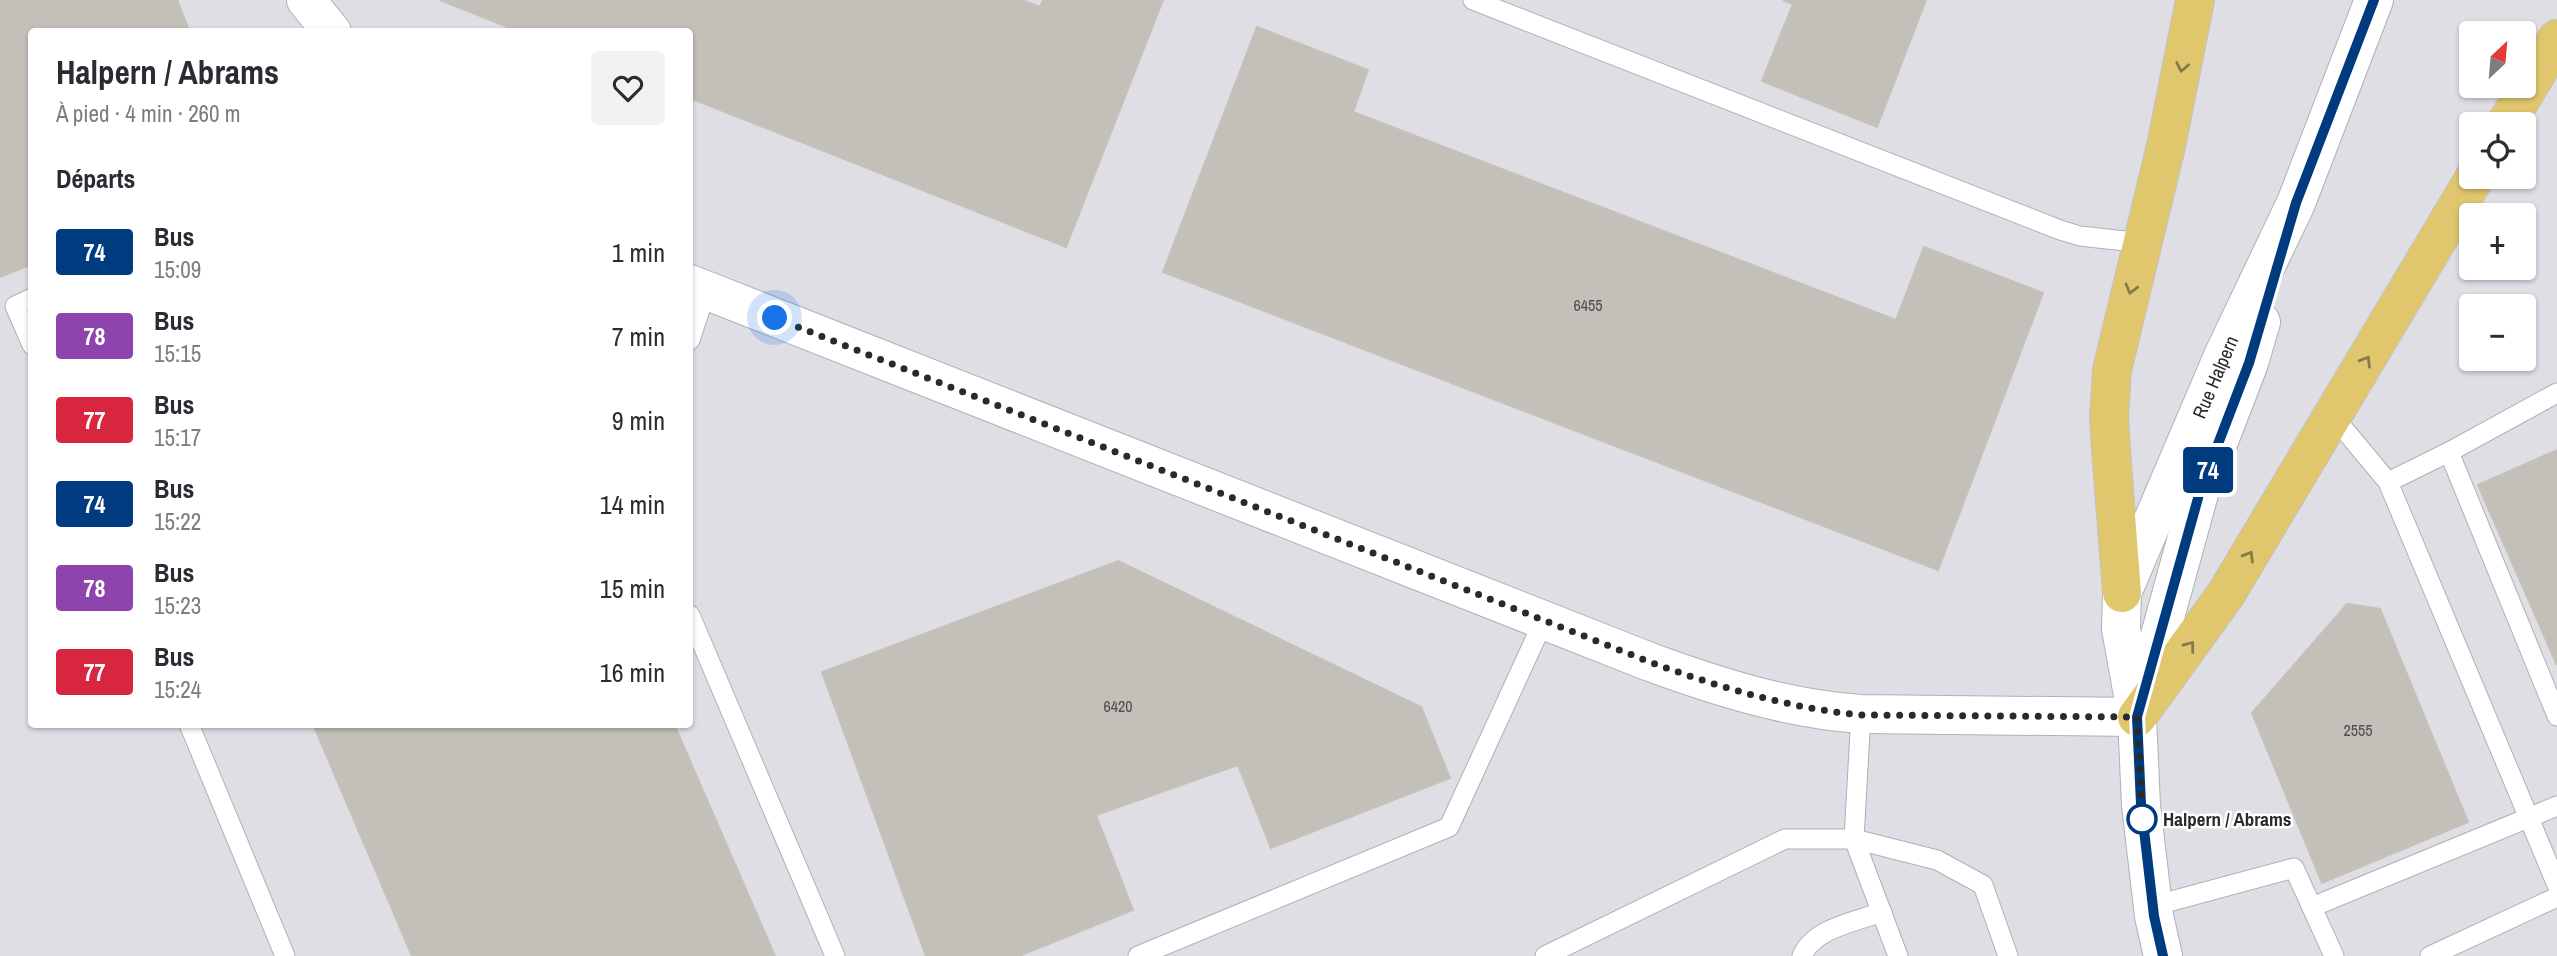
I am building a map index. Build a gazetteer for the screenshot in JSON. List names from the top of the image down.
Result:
{
  "streets": {
    "street": ["Rue Halpern"]
  },
  "places": ["Halpern / Abrams"],
  "lines": ["bus line 74"],
  "house_numbers": ["6455", "6420", "2555"],
  "north": "top right",
  "page": {
    "on_map": "74",
    "map_buttons": ["+", "−"],
    "heading": [
      ["Halpern / Abrams", "À pied · 4 min · 260 m"],
      "Départs"
    ],
    "list": [
      {
        "mark": "74",
        "name": "Bus",
        "note": "15:09",
        "value": "1 min"
      },
      {
        "mark": "78",
        "name": "Bus",
        "note": "15:15",
        "value": "7 min"
      },
      {
        "mark": "77",
        "name": "Bus",
        "note": "15:17",
        "value": "9 min"
      },
      {
        "mark": "74",
        "name": "Bus",
        "note": "15:22",
        "value": "14 min"
      },
      {
        "mark": "78",
        "name": "Bus",
        "note": "15:23",
        "value": "15 min"
      },
      {
        "mark": "77",
        "name": "Bus",
        "note": "15:24",
        "value": "16 min"
      }
    ]
  }
}
